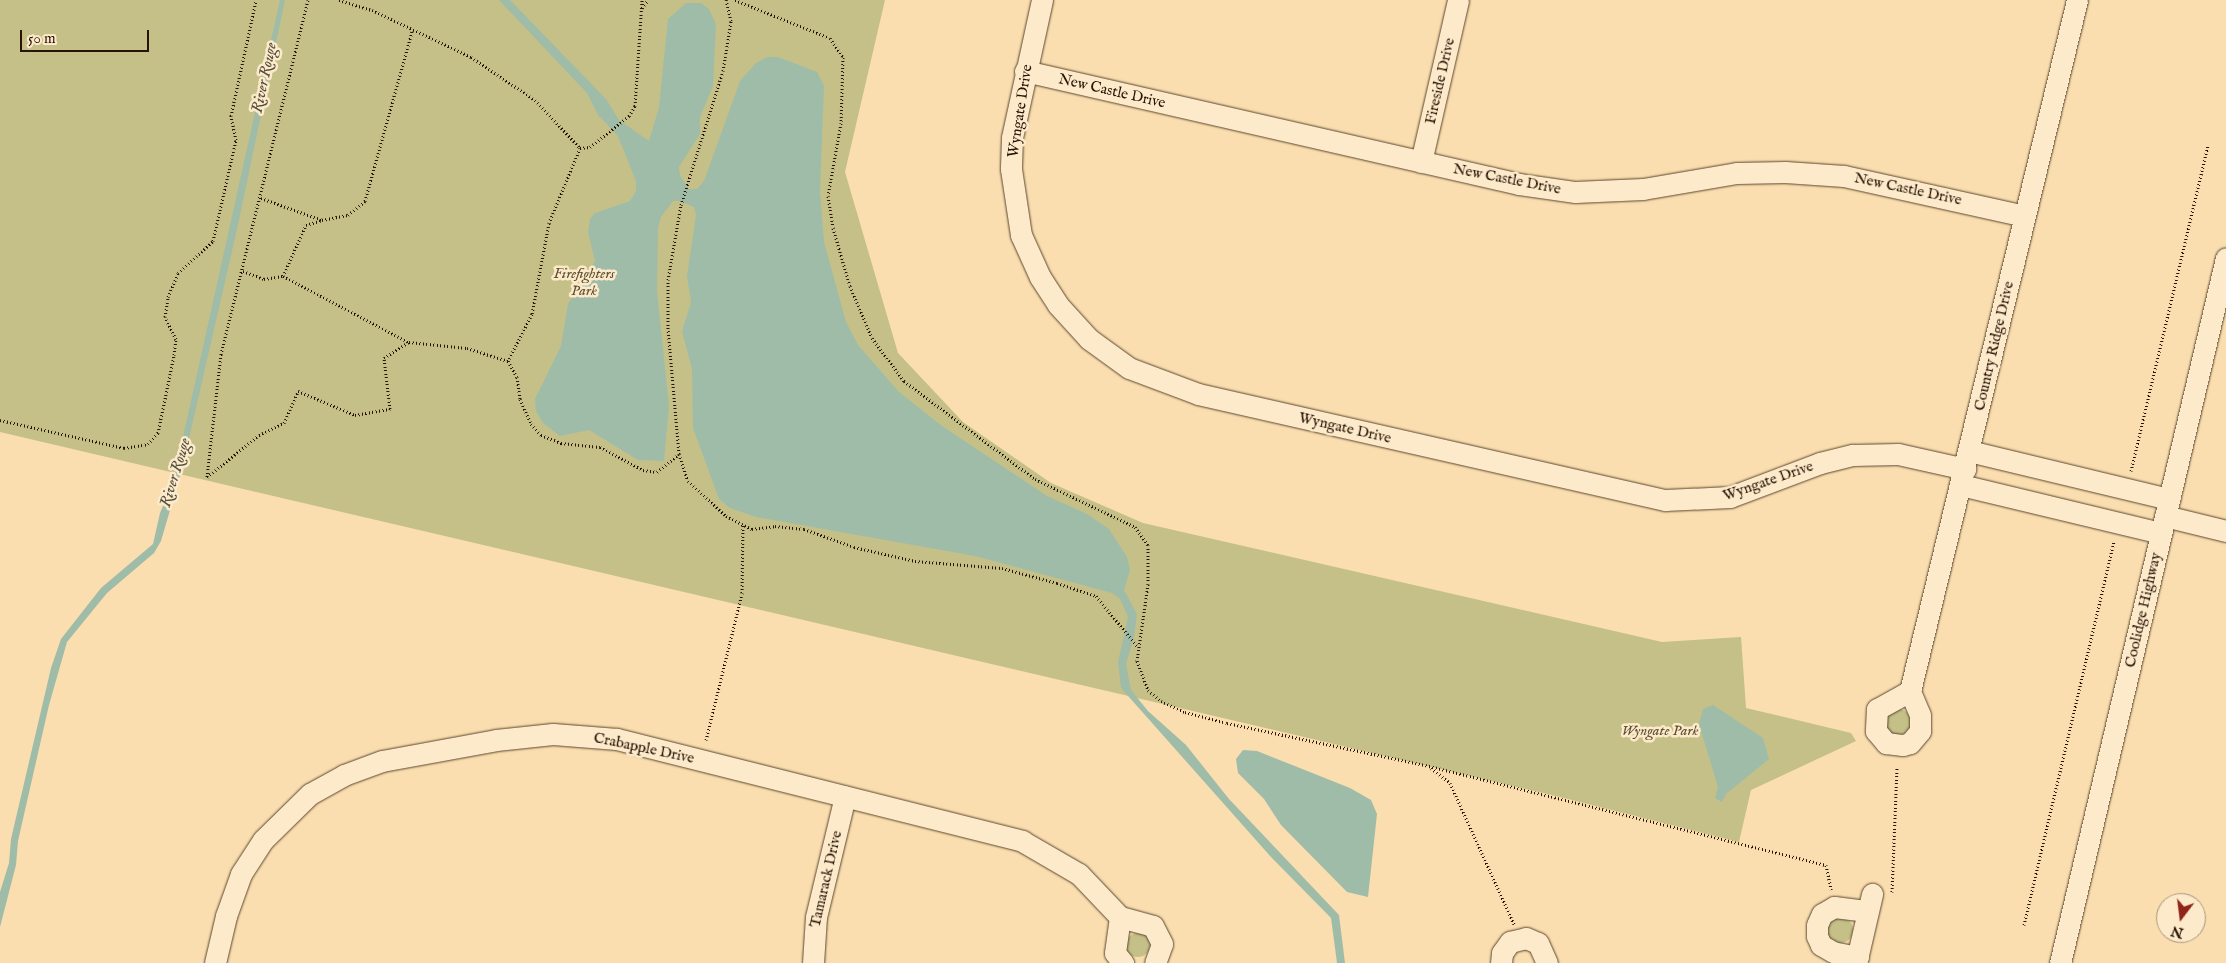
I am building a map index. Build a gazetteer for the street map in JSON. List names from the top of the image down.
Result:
{
  "streets": {
    "street": [
      "Fireside Drive",
      "New Castle Drive",
      "Wyngate Drive",
      "Country Ridge Drive",
      "Coolidge Highway",
      "Crabapple Drive",
      "Tamarack Drive"
    ]
  },
  "crossings": [
    ["Fireside Drive", "New Castle Drive"],
    ["New Castle Drive", "Wyngate Drive"],
    ["New Castle Drive", "Country Ridge Drive"],
    ["Wyngate Drive", "Country Ridge Drive"],
    ["Wyngate Drive", "Coolidge Highway"],
    ["Crabapple Drive", "Tamarack Drive"]
  ],
  "water": ["River Rouge"],
  "parks": ["Firefighters Park", "Wyngate Park"],
  "scale_bar": "50 m",
  "north": "bottom"
}
